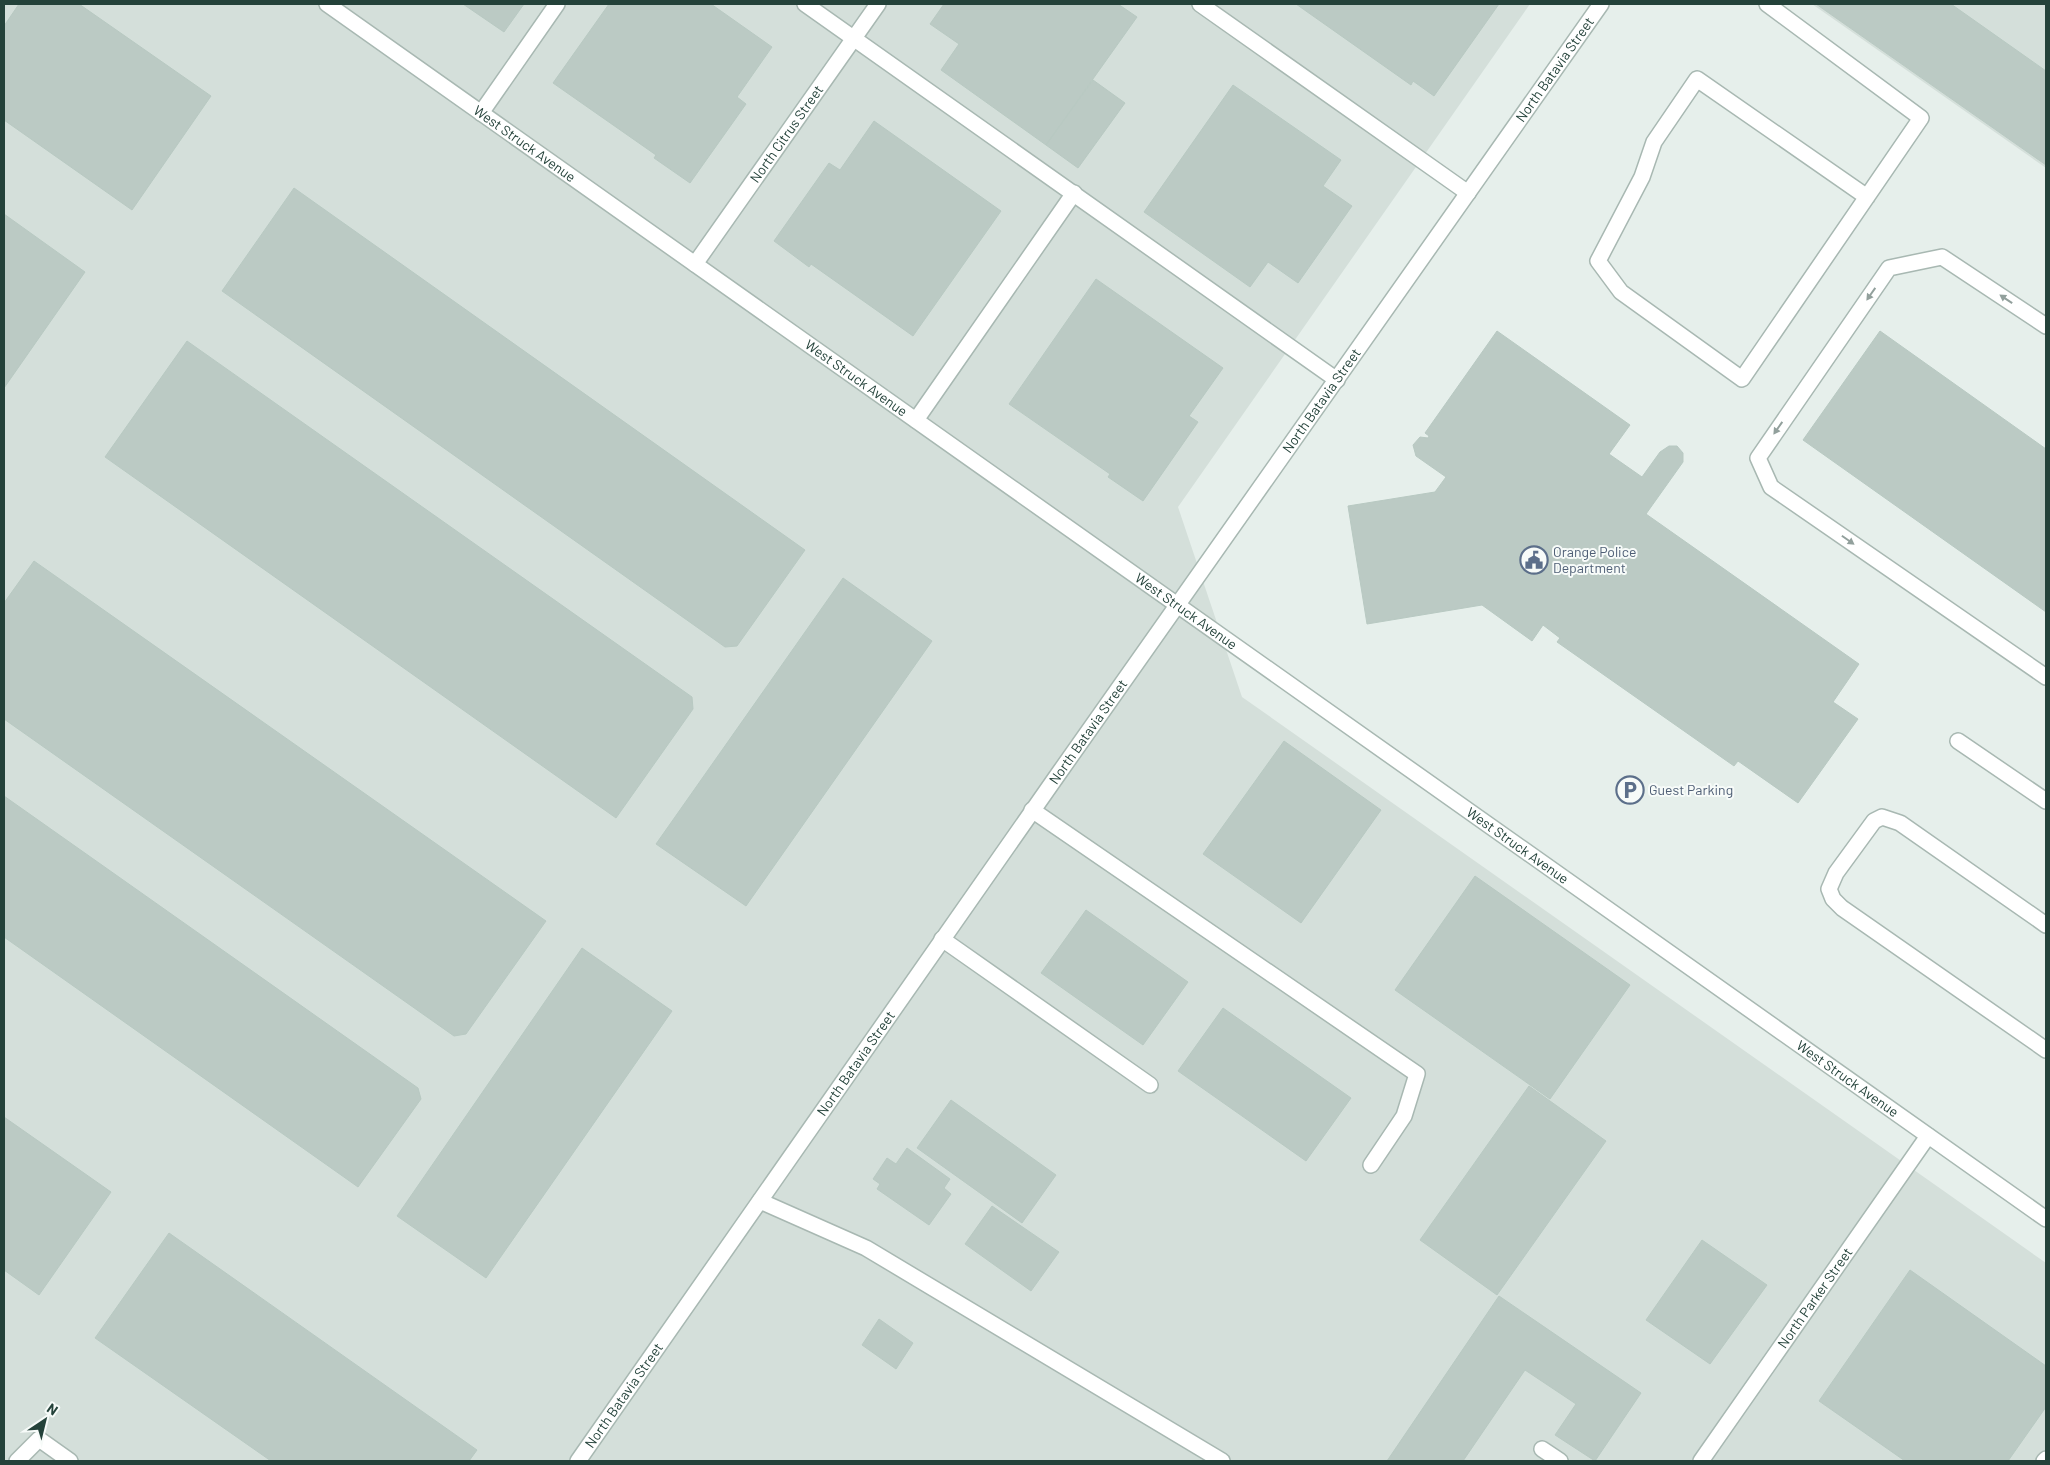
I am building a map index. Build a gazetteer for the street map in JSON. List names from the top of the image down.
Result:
{
  "streets": {
    "street": [
      "North Batavia Street",
      "North Citrus Street",
      "West Struck Avenue",
      "North Parker Street"
    ]
  },
  "crossings": [
    ["North Batavia Street", "West Struck Avenue"],
    ["North Citrus Street", "West Struck Avenue"],
    ["West Struck Avenue", "North Parker Street"]
  ],
  "places": {
    "public building": ["Orange Police Department"],
    "parking": ["Guest Parking"]
  },
  "north": "top right"
}
